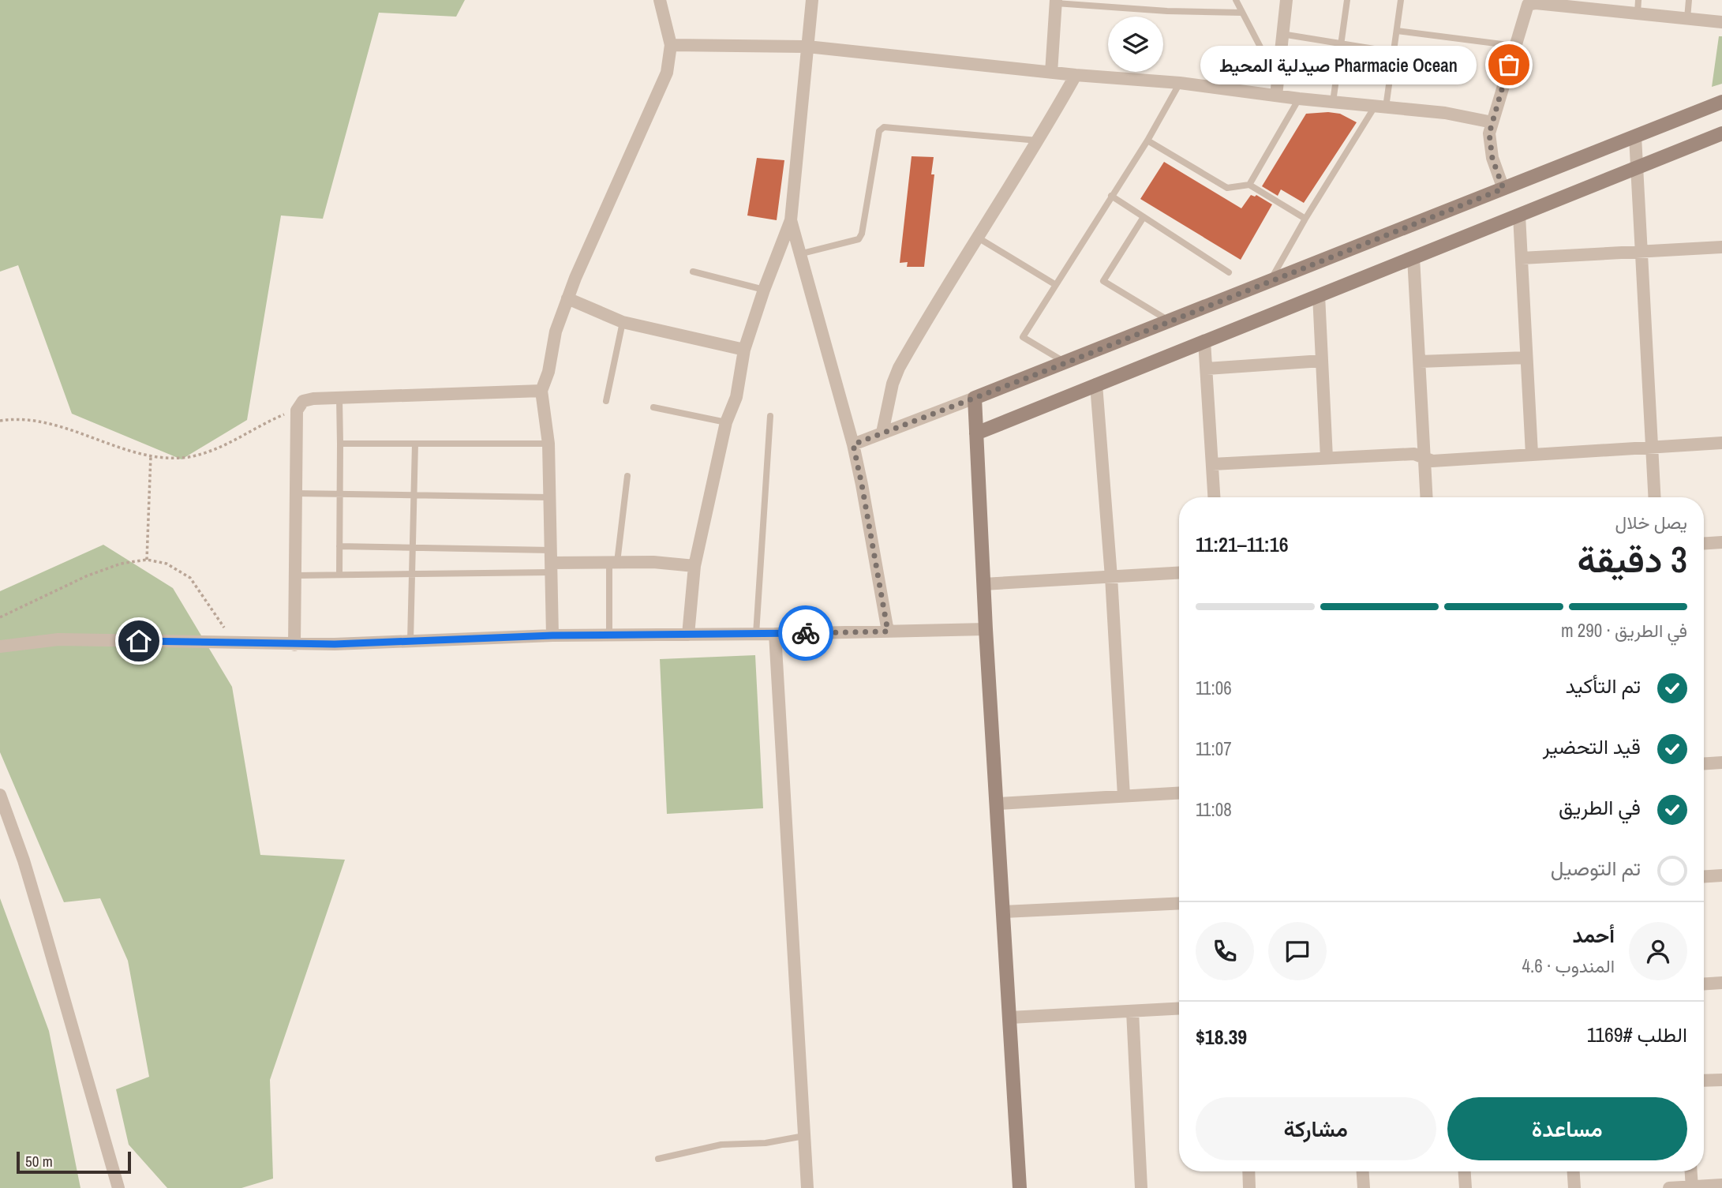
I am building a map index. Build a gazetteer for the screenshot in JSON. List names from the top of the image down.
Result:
{
  "places": ["Pharmacie Ocean صيدلية المحيط"],
  "scale_bar": "50 m",
  "page": {
    "bubble": "Pharmacie Ocean صيدلية المحيط",
    "heading": ["3 دقيقة", "يصل خلال", "11:16–11:21"],
    "panel": [
      "أحمد",
      "المندوب · 4.6",
      "الطلب #1169",
      "$18.39"
    ],
    "bar": "في الطريق · 290 m",
    "list": [
      ["تم التأكيد", "11:06"],
      ["قيد التحضير", "11:07"],
      ["في الطريق", "11:08"],
      "تم التوصيل"
    ],
    "buttons": ["مساعدة", "مشاركة"],
    "scale": "50 m"
  }
}
